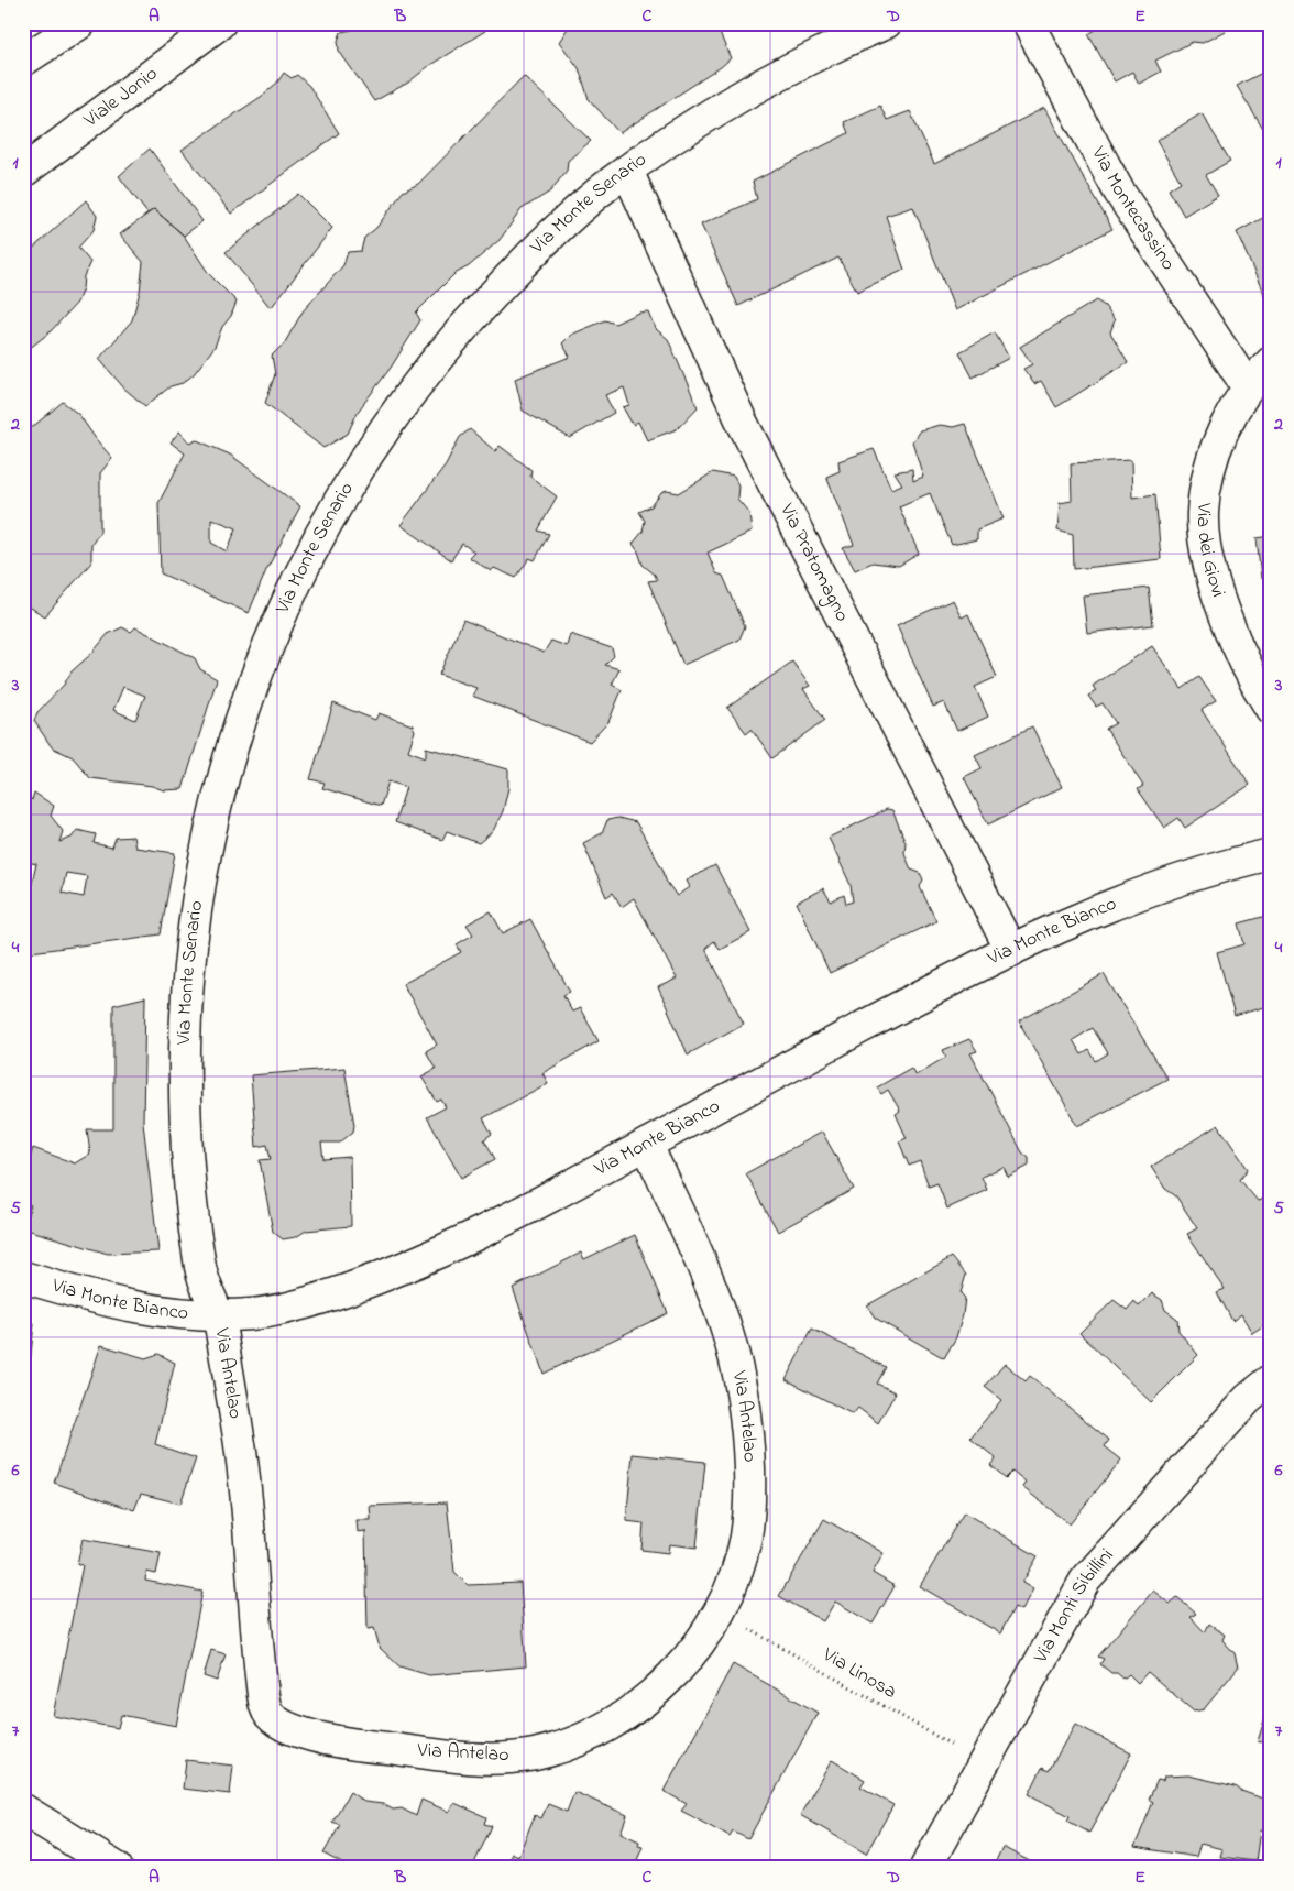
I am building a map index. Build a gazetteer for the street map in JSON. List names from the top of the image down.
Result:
{
  "streets": {
    "street": [
      "Viale Jonio",
      "Via Monte Senario",
      "Via Montecassino",
      "Via dei Giovi",
      "Via Pratomagno",
      "Via Monte Bianco",
      "Via Antelao",
      "Via Monti Sibillini"
    ],
    "path": ["Via Linosa"]
  },
  "crossings": [
    ["Via Monte Senario", "Via Pratomagno"],
    ["Via Monte Senario", "Via Monte Bianco"],
    ["Via Monte Senario", "Via Antelao"],
    ["Via Montecassino", "Via dei Giovi"],
    ["Via Pratomagno", "Via Monte Bianco"],
    ["Via Monte Bianco", "Via Antelao"],
    ["Via Antelao", "Via Linosa"],
    ["Via Monti Sibillini", "Via Linosa"]
  ],
  "grid": {
    "columns": [
      "A",
      "B",
      "C",
      "D",
      "E"
    ],
    "rows": [
      "1",
      "2",
      "3",
      "4",
      "5",
      "6",
      "7"
    ]
  }
}
